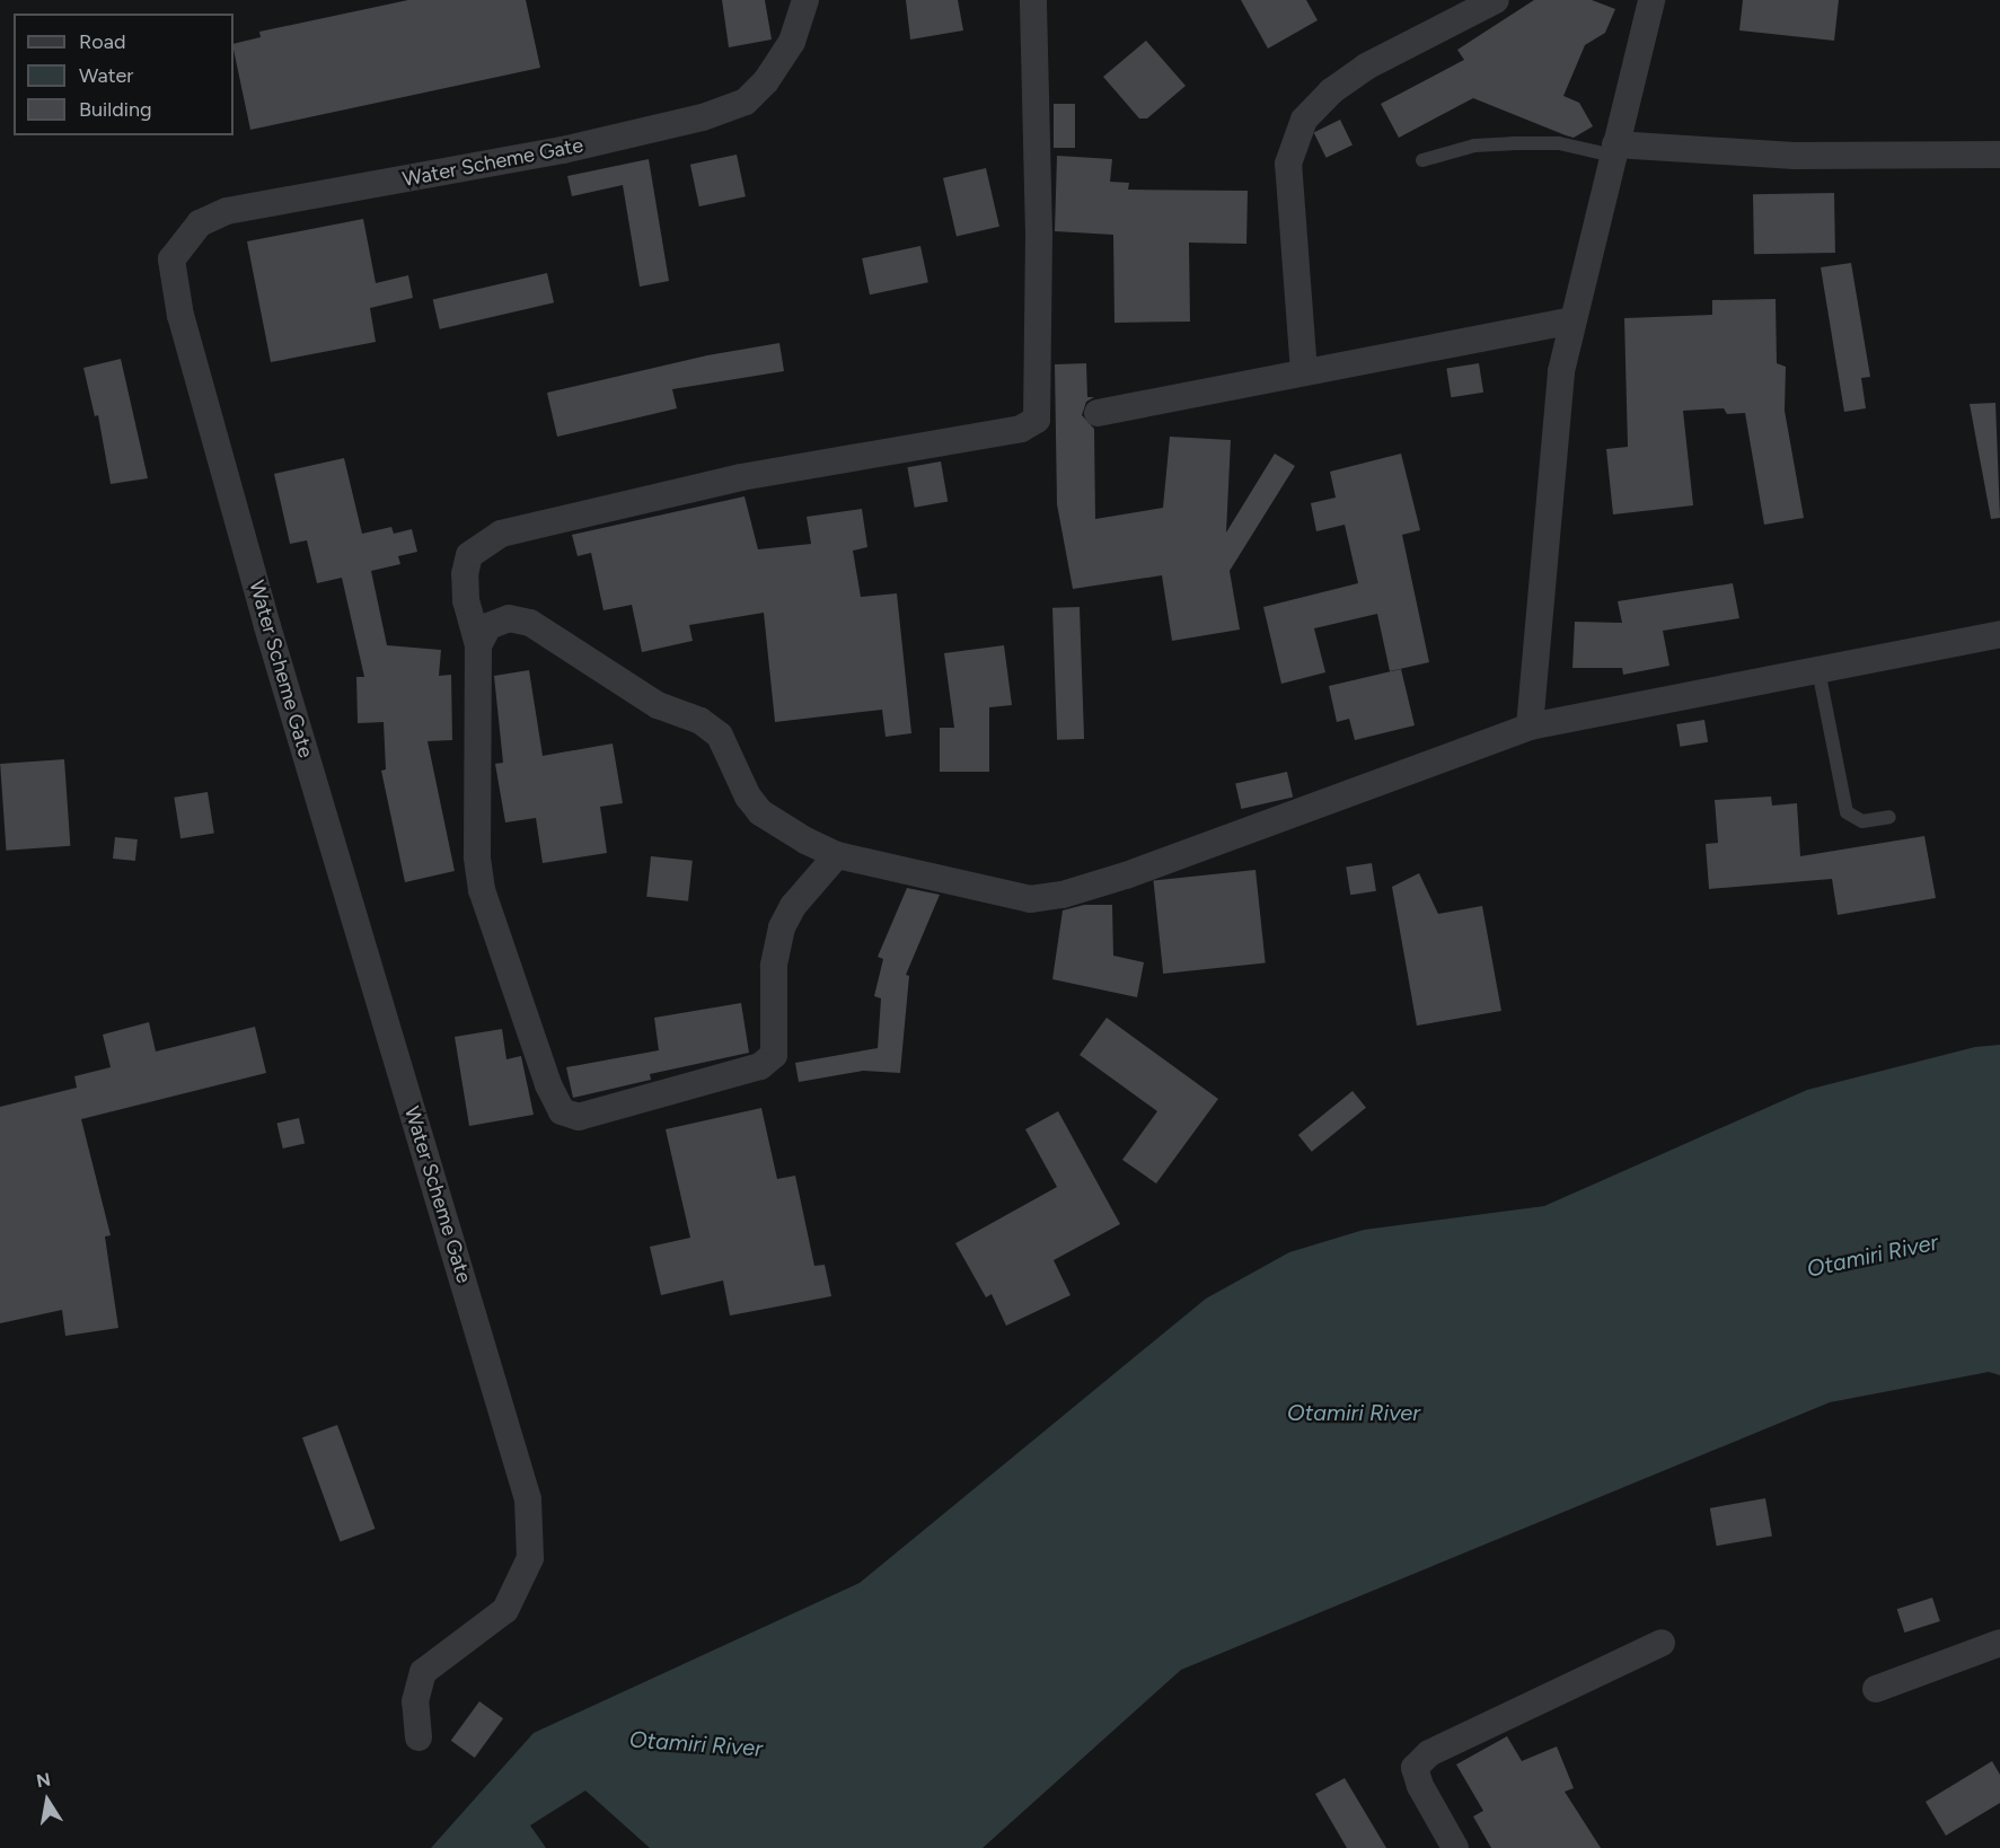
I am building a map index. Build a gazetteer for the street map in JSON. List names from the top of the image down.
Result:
{
  "streets": {
    "street": ["Water Scheme Gate"]
  },
  "water": ["Otamiri River"],
  "legend": ["Road", "Water", "Building"],
  "north": "top"
}
